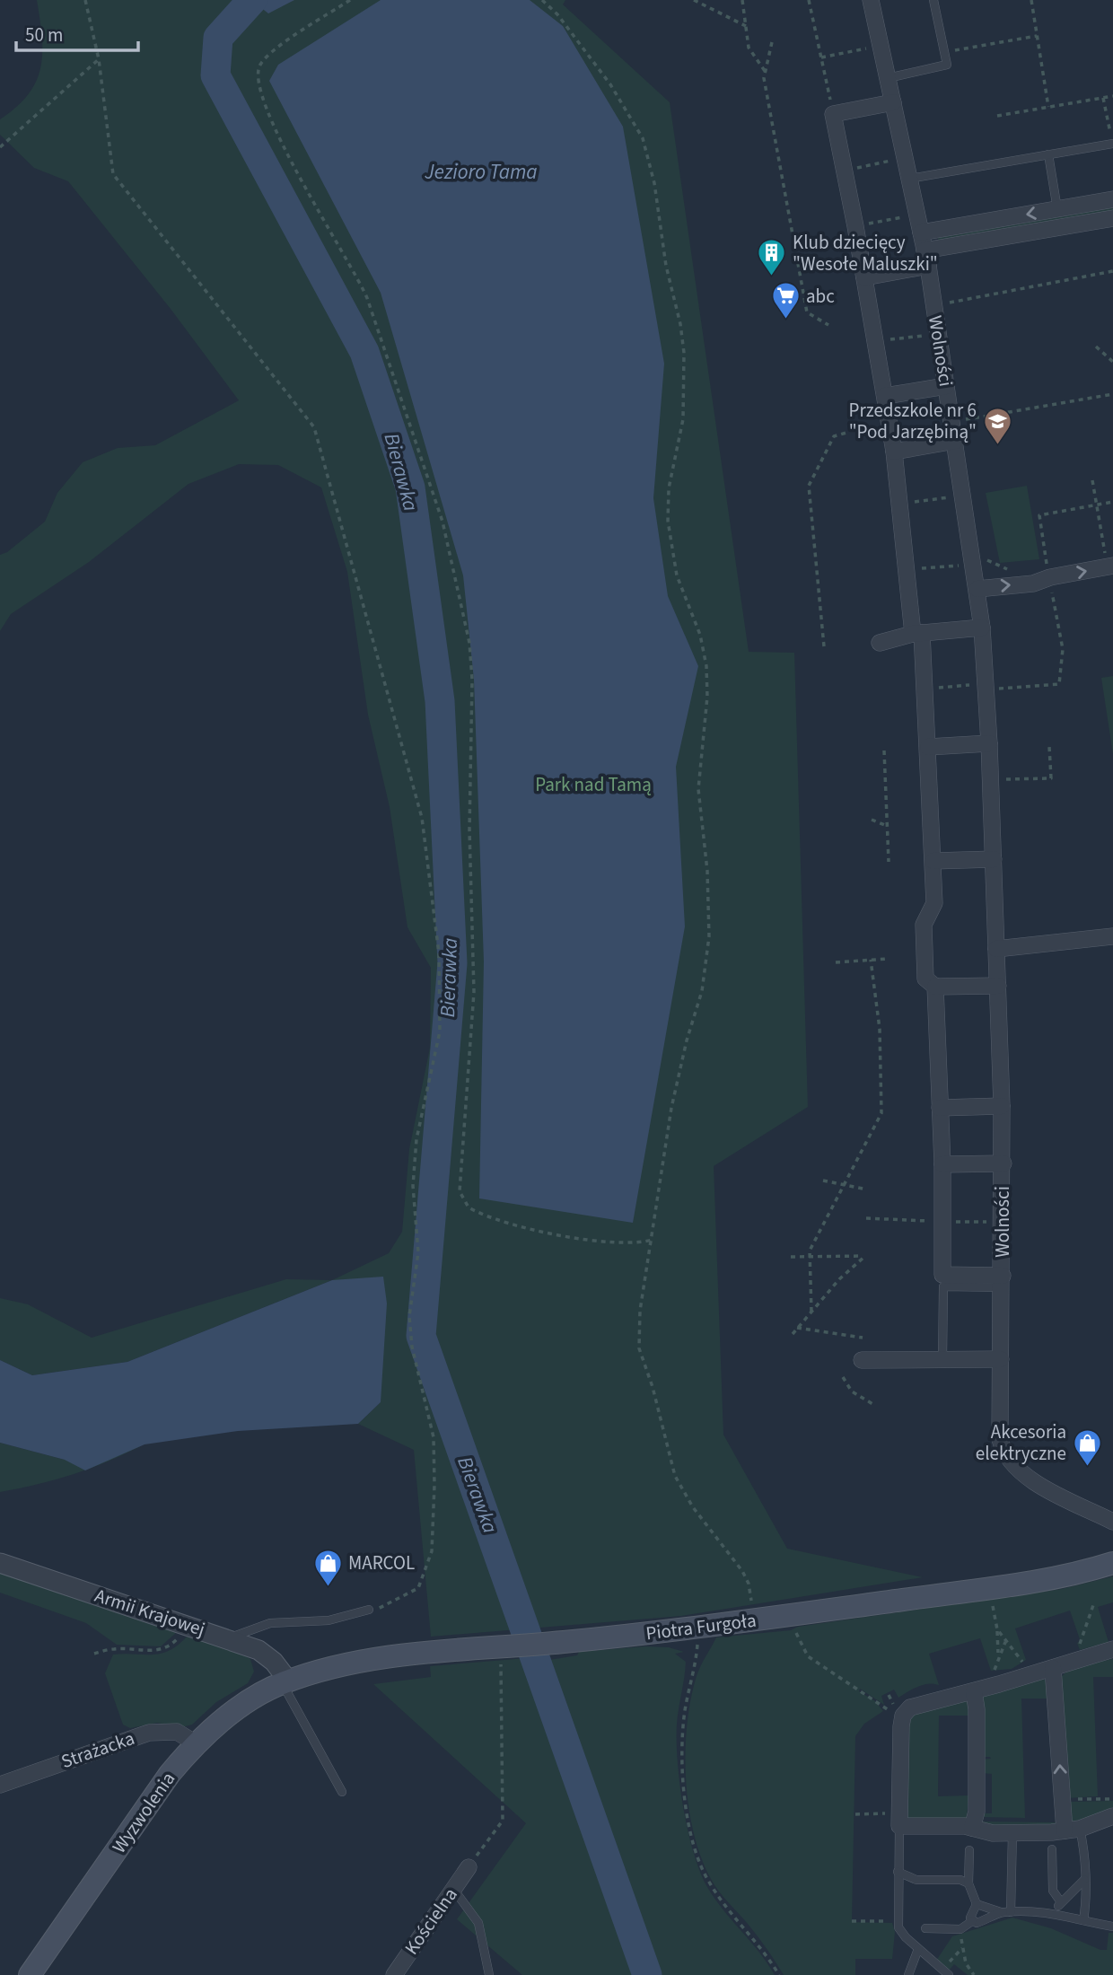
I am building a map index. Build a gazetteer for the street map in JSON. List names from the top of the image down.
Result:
{
  "streets": {
    "main road": ["Piotra Furgoła", "Wyzwolenia"],
    "street": [
      "Wolności",
      "Armii Krajowej",
      "Strażacka",
      "Kościelna"
    ]
  },
  "crossings": [
    ["Armii Krajowej", "Piotra Furgoła"],
    ["Armii Krajowej", "Wyzwolenia"],
    ["Piotra Furgoła", "Wyzwolenia"],
    ["Strażacka", "Wyzwolenia"]
  ],
  "water": ["Jezioro Tama", "Bierawka"],
  "parks": ["Park nad Tamą"],
  "places": {
    "building": ["Klub dziecięcy \"Wesołe Maluszki\""],
    "supermarket": ["abc"],
    "school or university": ["Przedszkole nr 6 \"Pod Jarzębiną\""],
    "shop": ["Akcesoria elektryczne", "MARCOL"]
  },
  "scale_bar": "50 m"
}
